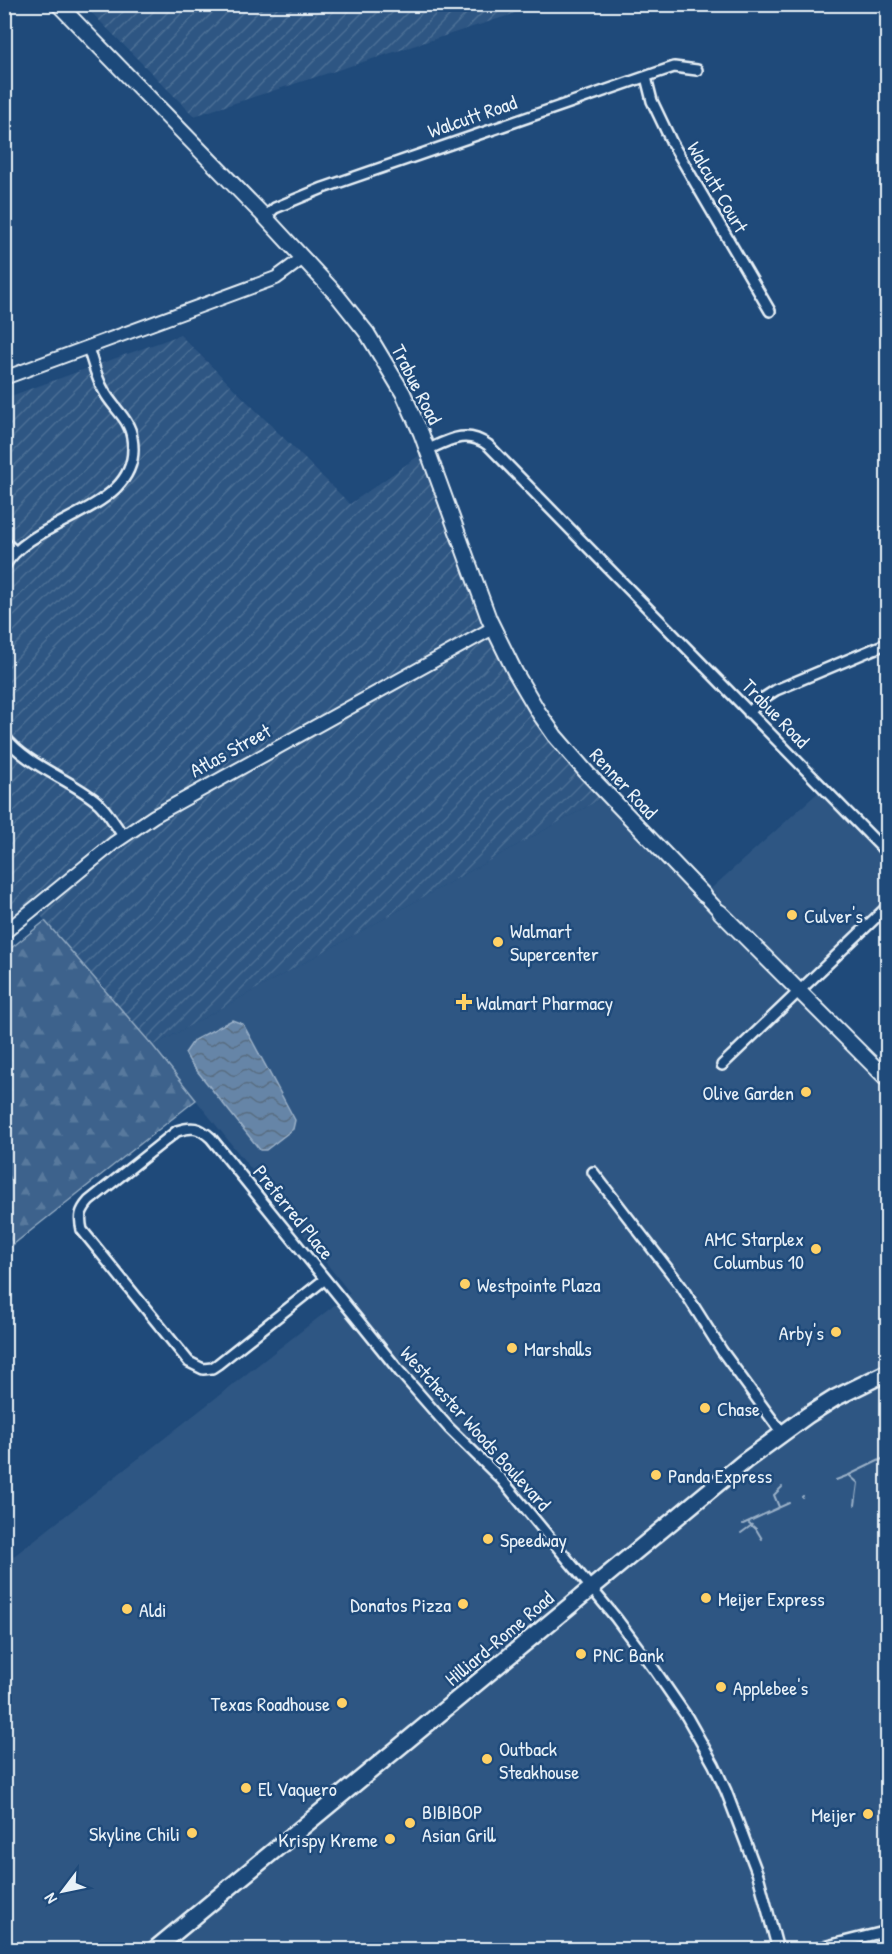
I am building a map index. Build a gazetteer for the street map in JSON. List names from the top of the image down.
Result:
{
  "streets": {
    "main road": ["Trabue Road", "Renner Road", "Hilliard-Rome Road"],
    "street": [
      "Walcutt Road",
      "Walcutt Court",
      "Atlas Street",
      "Preferred Place",
      "Westchester Woods Boulevard"
    ]
  },
  "crossings": [
    ["Walcutt Road", "Walcutt Court"],
    ["Walcutt Road", "Trabue Road"],
    ["Trabue Road", "Renner Road"],
    ["Atlas Street", "Renner Road"],
    ["Preferred Place", "Westchester Woods Boulevard"],
    ["Westchester Woods Boulevard", "Hilliard-Rome Road"]
  ],
  "places": {
    "other": [
      "Culver's",
      "Walmart Supercenter",
      "Olive Garden",
      "AMC Starplex Columbus 10",
      "Westpointe Plaza",
      "Arby's",
      "Marshalls",
      "Chase",
      "Panda Express",
      "Speedway",
      "Meijer Express",
      "Donatos Pizza",
      "Aldi",
      "PNC Bank",
      "Applebee's",
      "Texas Roadhouse",
      "Outback Steakhouse",
      "El Vaquero",
      "Meijer",
      "BIBIBOP Asian Grill",
      "Skyline Chili",
      "Krispy Kreme"
    ],
    "health": ["Walmart Pharmacy"]
  },
  "north": "bottom left"
}
